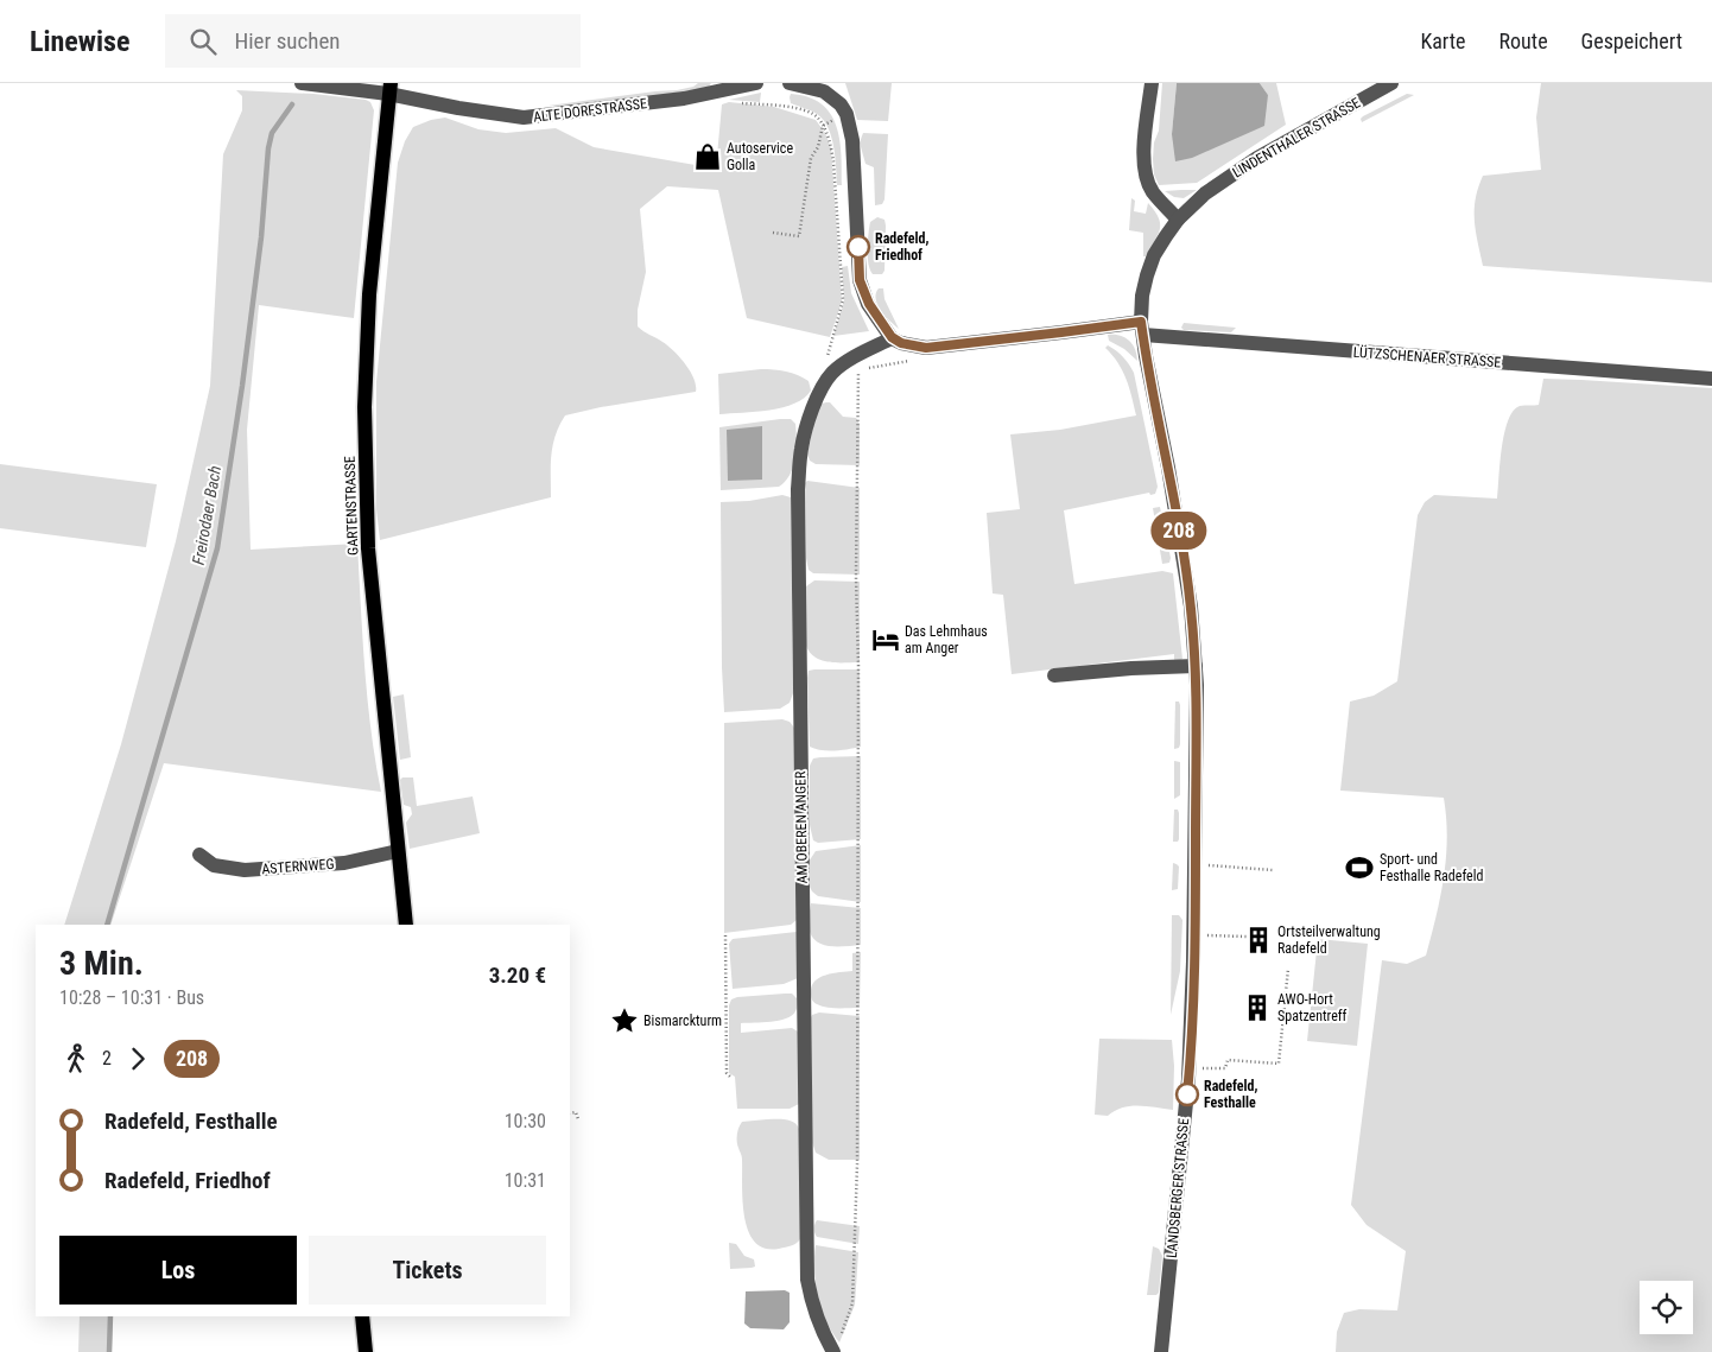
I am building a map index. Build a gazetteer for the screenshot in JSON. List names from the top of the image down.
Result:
{
  "streets": {
    "main road": ["GARTENSTRASSE"],
    "street": [
      "ALTE DORFSTRASSE",
      "LINDENTHALER STRASSE",
      "LÜTZSCHENAER STRASSE",
      "AM OBEREN ANGER",
      "ASTERNWEG",
      "LANDSBERGER STRASSE"
    ]
  },
  "crossings": [
    ["ALTE DORFSTRASSE", "GARTENSTRASSE"],
    ["LINDENTHALER STRASSE", "LANDSBERGER STRASSE"],
    ["LÜTZSCHENAER STRASSE", "LANDSBERGER STRASSE"],
    ["GARTENSTRASSE", "ASTERNWEG"]
  ],
  "water": ["Freirodaer Bach"],
  "places": {
    "shop": ["Autoservice Golla"],
    "other": ["Radefeld, Friedhof", "Radefeld, Festhalle"],
    "hotel": ["Das Lehmhaus am Anger"],
    "sports": ["Sport- und Festhalle Radefeld"],
    "building": ["Ortsteilverwaltung Radefeld", "AWO-Hort Spatzentreff"],
    "place": ["Bismarckturm"]
  },
  "lines": ["bus line 208"],
  "page": {
    "header": "Linewise",
    "search": "Hier suchen",
    "nav": ["Karte", "Route", "Gespeichert"],
    "on_map": "208",
    "heading": ["3 Min.", "10:28 – 10:31 · Bus", "3.20 €"],
    "legs": ["2", "208"],
    "list": [
      {
        "name": "Radefeld, Festhalle",
        "value": "10:30"
      },
      {
        "name": "Radefeld, Friedhof",
        "value": "10:31"
      }
    ],
    "buttons": ["Los", "Tickets"]
  }
}
